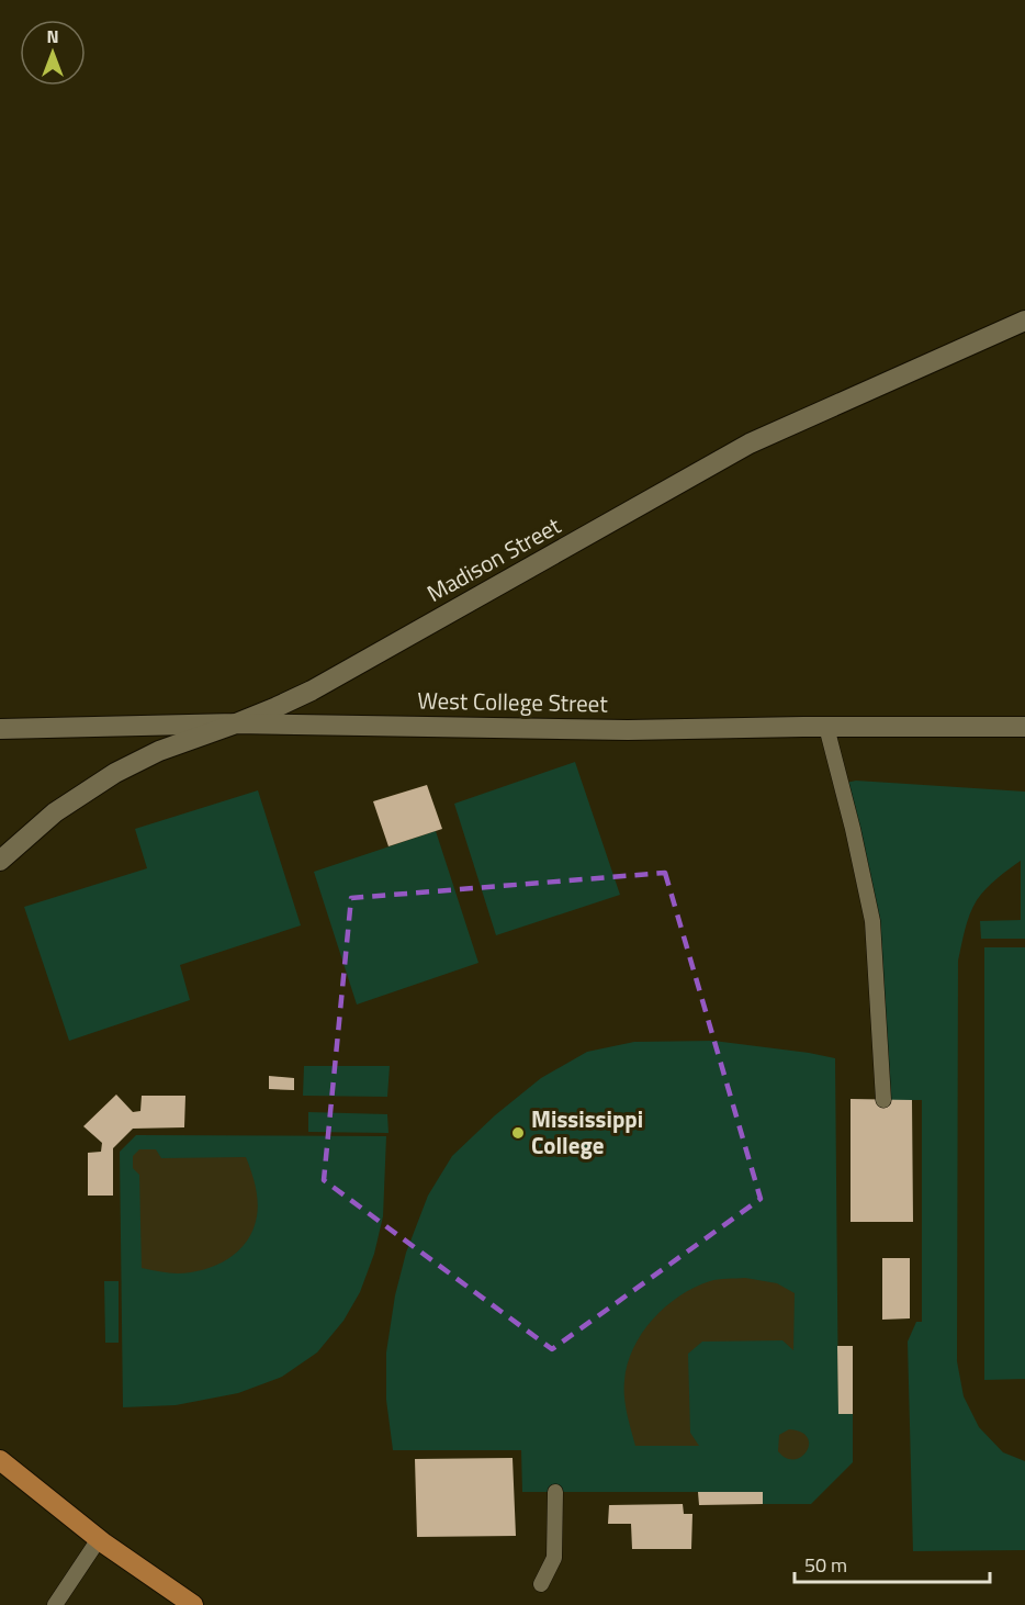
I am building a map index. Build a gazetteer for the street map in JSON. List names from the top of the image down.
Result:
{
  "streets": {
    "street": ["Madison Street", "West College Street"]
  },
  "crossings": [
    ["Madison Street", "West College Street"]
  ],
  "places": ["Mississippi College"],
  "scale_bar": "50 m",
  "north": "top"
}
